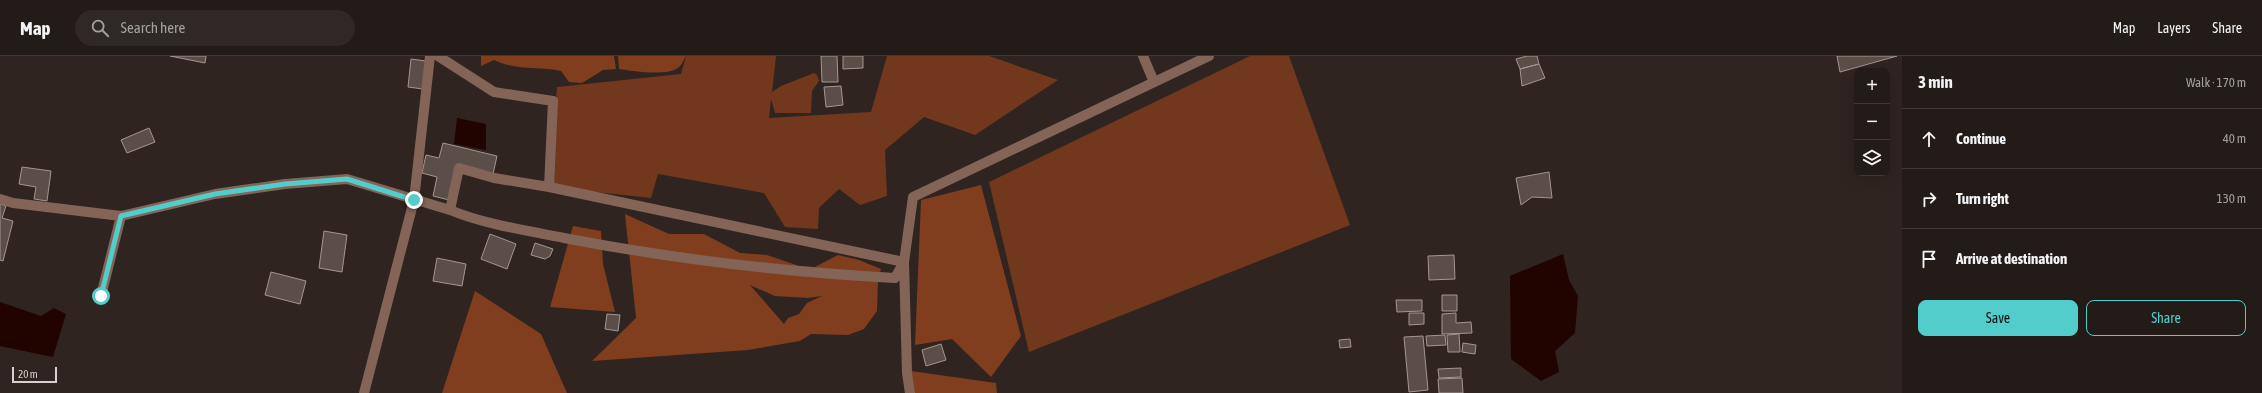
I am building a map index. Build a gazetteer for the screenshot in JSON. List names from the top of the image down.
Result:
{
  "scale_bar": "20 m",
  "page": {
    "header": "Map",
    "search": "Search here",
    "nav": ["Map", "Layers", "Share"],
    "heading": ["3 min", "Walk · 170 m"],
    "map_buttons": ["+", "−"],
    "list": [
      ["Continue", "40 m"],
      ["Turn right", "130 m"],
      "Arrive at destination"
    ],
    "buttons": ["Save", "Share"],
    "scale": "20 m"
  }
}
